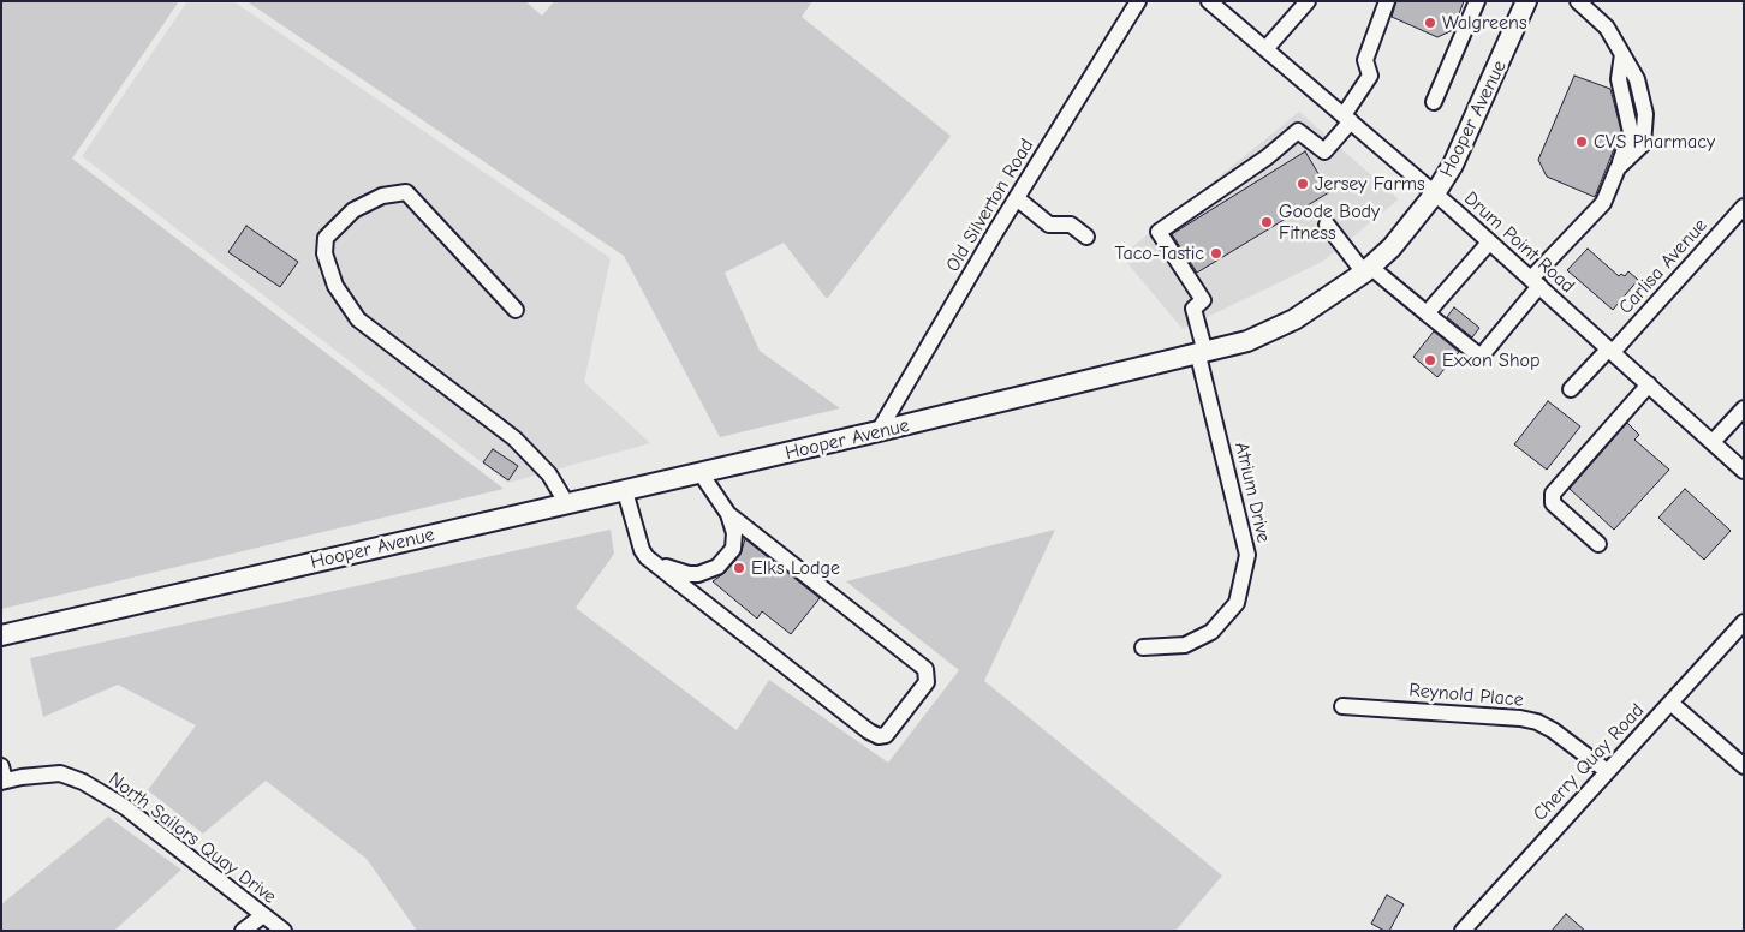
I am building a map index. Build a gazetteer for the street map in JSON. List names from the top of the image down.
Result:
{
  "streets": {
    "main road": ["Hooper Avenue"],
    "street": [
      "Old Silverton Road",
      "Drum Point Road",
      "Carlisa Avenue",
      "Atrium Drive",
      "Reynold Place",
      "Cherry Quay Road",
      "North Sailors Quay Drive"
    ]
  },
  "crossings": [
    ["Hooper Avenue", "Old Silverton Road"],
    ["Hooper Avenue", "Drum Point Road"],
    ["Hooper Avenue", "Atrium Drive"],
    ["Drum Point Road", "Carlisa Avenue"],
    ["Drum Point Road", "Atrium Drive"],
    ["Reynold Place", "Cherry Quay Road"]
  ],
  "places": [
    "Walgreens",
    "CVS Pharmacy",
    "Jersey Farms",
    "Goode Body Fitness",
    "Taco-Tastic",
    "Exxon Shop",
    "Elks Lodge"
  ]
}
